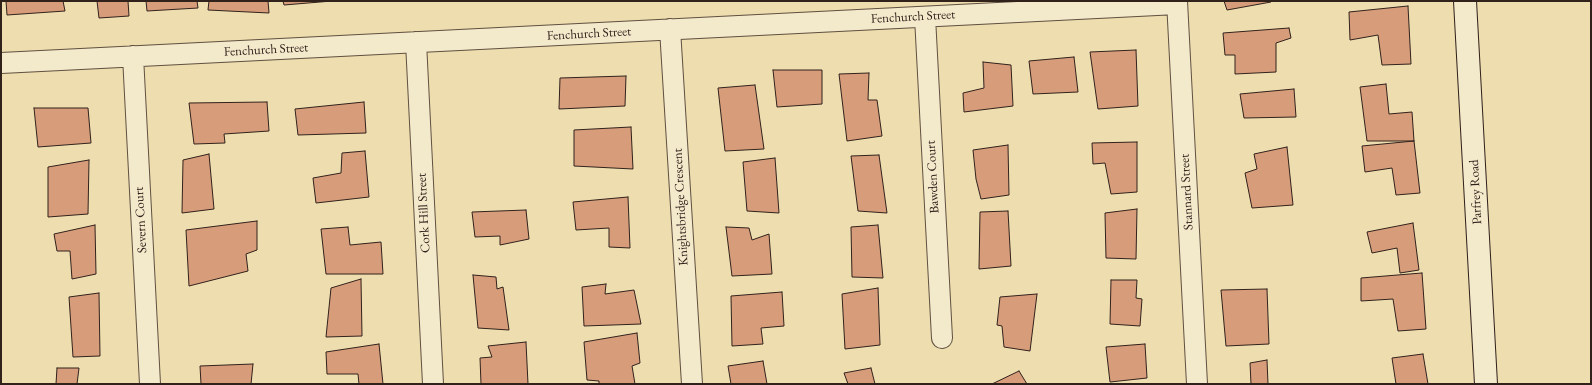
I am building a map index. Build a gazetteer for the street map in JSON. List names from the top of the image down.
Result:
{
  "streets": {
    "main road": ["Parfrey Road"],
    "street": [
      "Fenchurch Street",
      "Bawden Court",
      "Stannard Street",
      "Knightsbridge Crescent",
      "Cork Hill Street",
      "Severn Court"
    ]
  },
  "crossings": [
    ["Fenchurch Street", "Bawden Court"],
    ["Fenchurch Street", "Stannard Street"],
    ["Fenchurch Street", "Knightsbridge Crescent"],
    ["Fenchurch Street", "Cork Hill Street"],
    ["Fenchurch Street", "Severn Court"]
  ]
}
